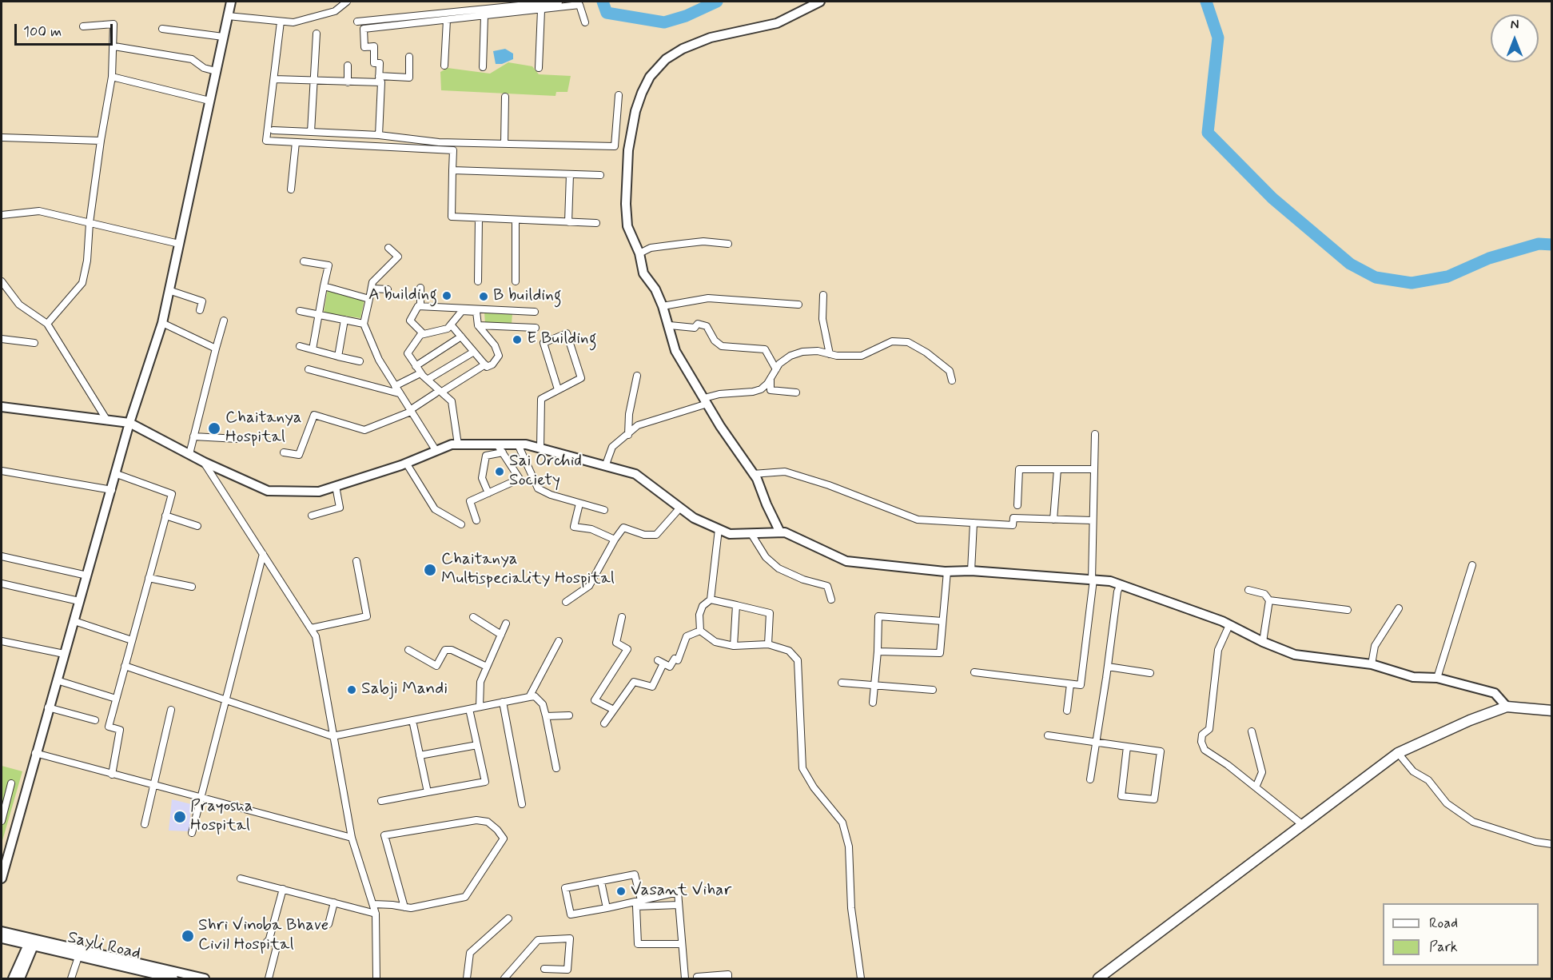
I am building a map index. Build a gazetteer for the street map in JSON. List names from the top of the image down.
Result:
{
  "streets": {
    "main road": ["Sayli Road"]
  },
  "places": [
    "A building",
    "B building",
    "E Building",
    "Chaitanya Hospital",
    "Sai Orchid Society",
    "Chaitanya Multispeciality Hospital",
    "Sabji Mandi",
    "Prayosha Hospital",
    "Vasant Vihar",
    "Shri Vinoba Bhave Civil Hospital"
  ],
  "legend": ["Road", "Park"],
  "scale_bar": "100 m",
  "north": "top"
}
